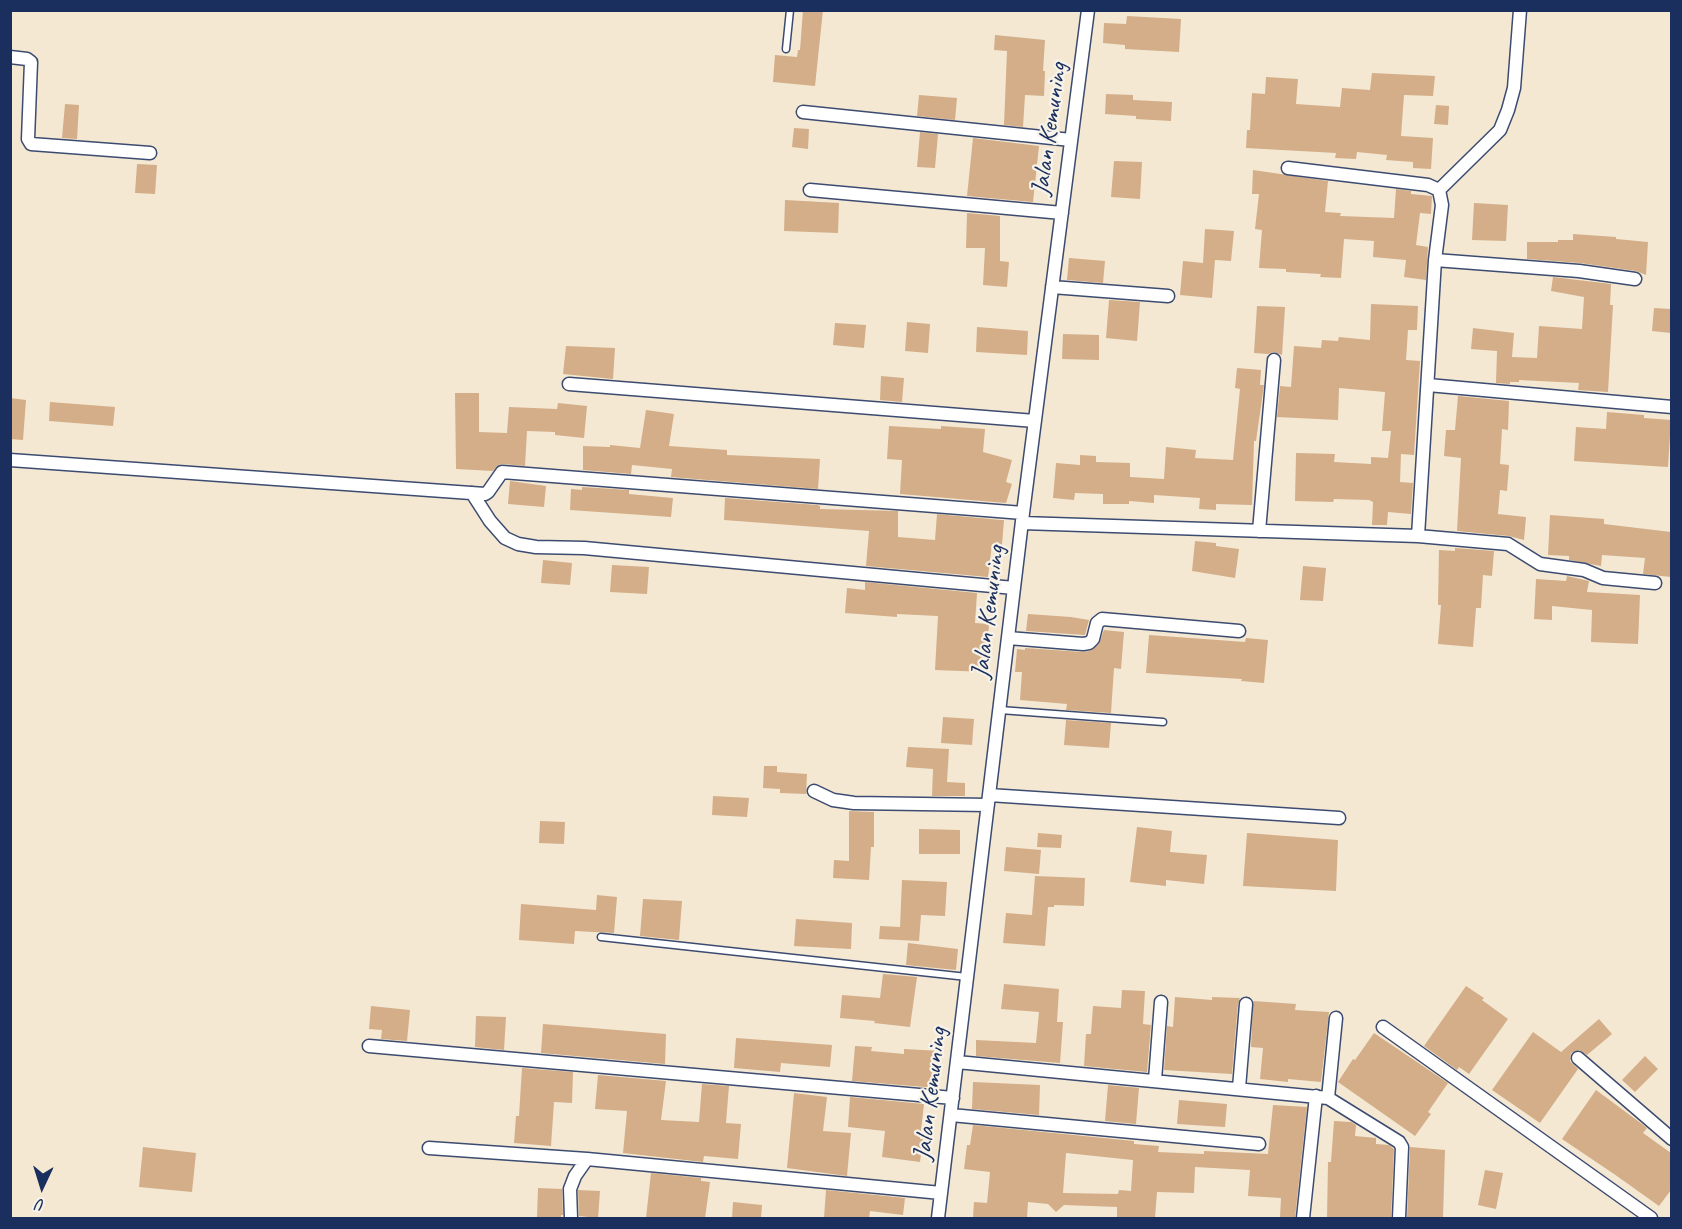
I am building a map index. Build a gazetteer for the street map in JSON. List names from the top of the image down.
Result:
{
  "streets": {
    "street": ["Jalan Kemuning"]
  },
  "north": "bottom"
}
